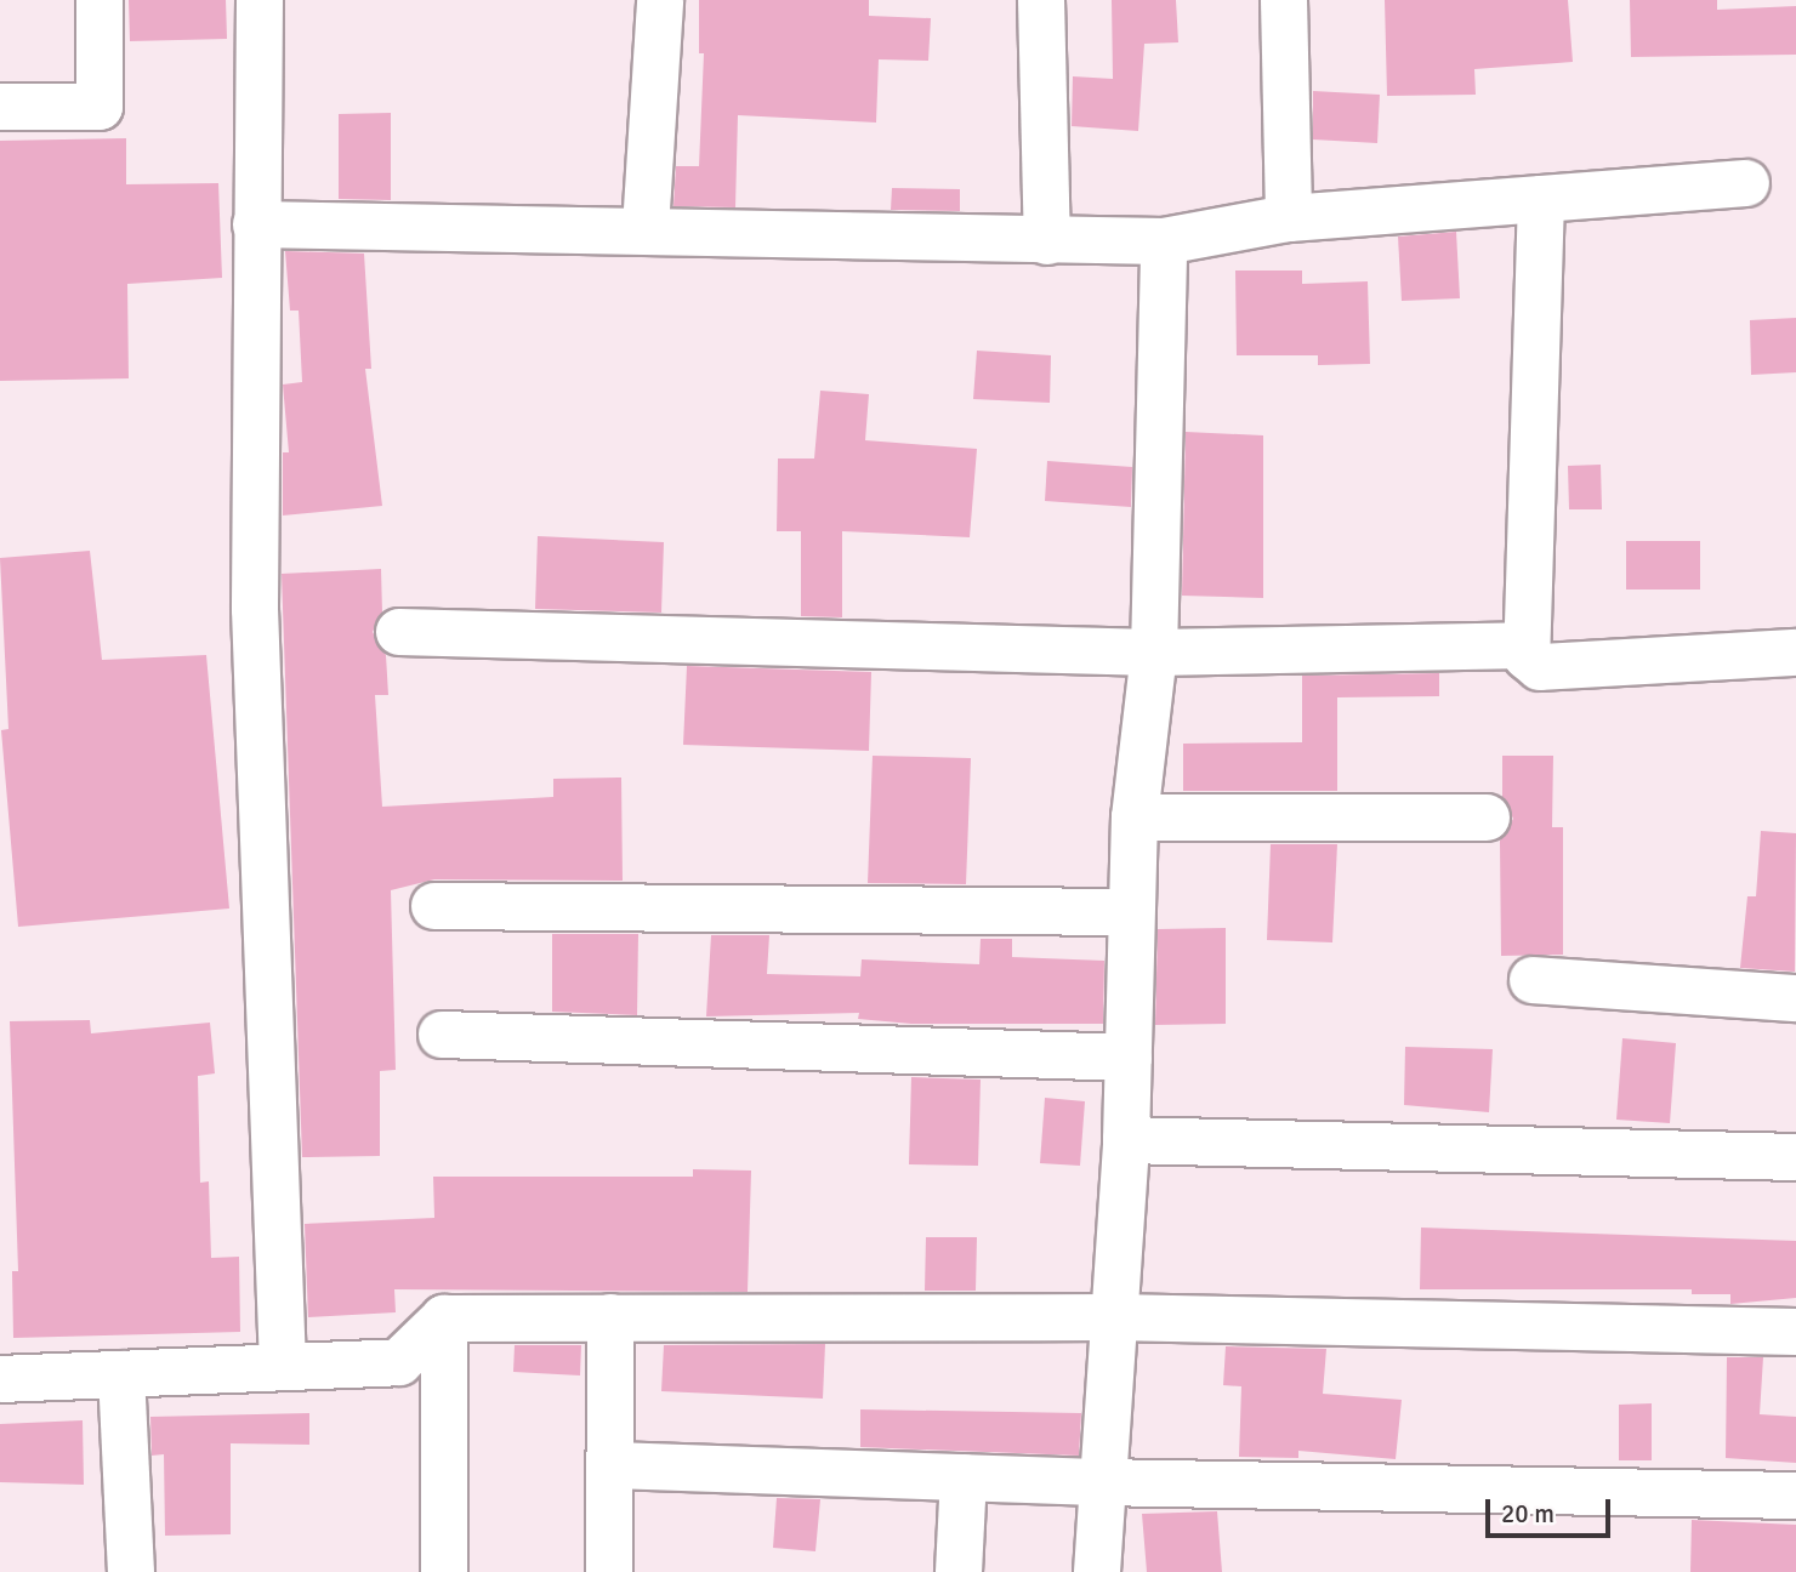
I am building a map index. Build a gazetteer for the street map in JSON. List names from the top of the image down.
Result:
{
  "scale_bar": "20 m"
}
